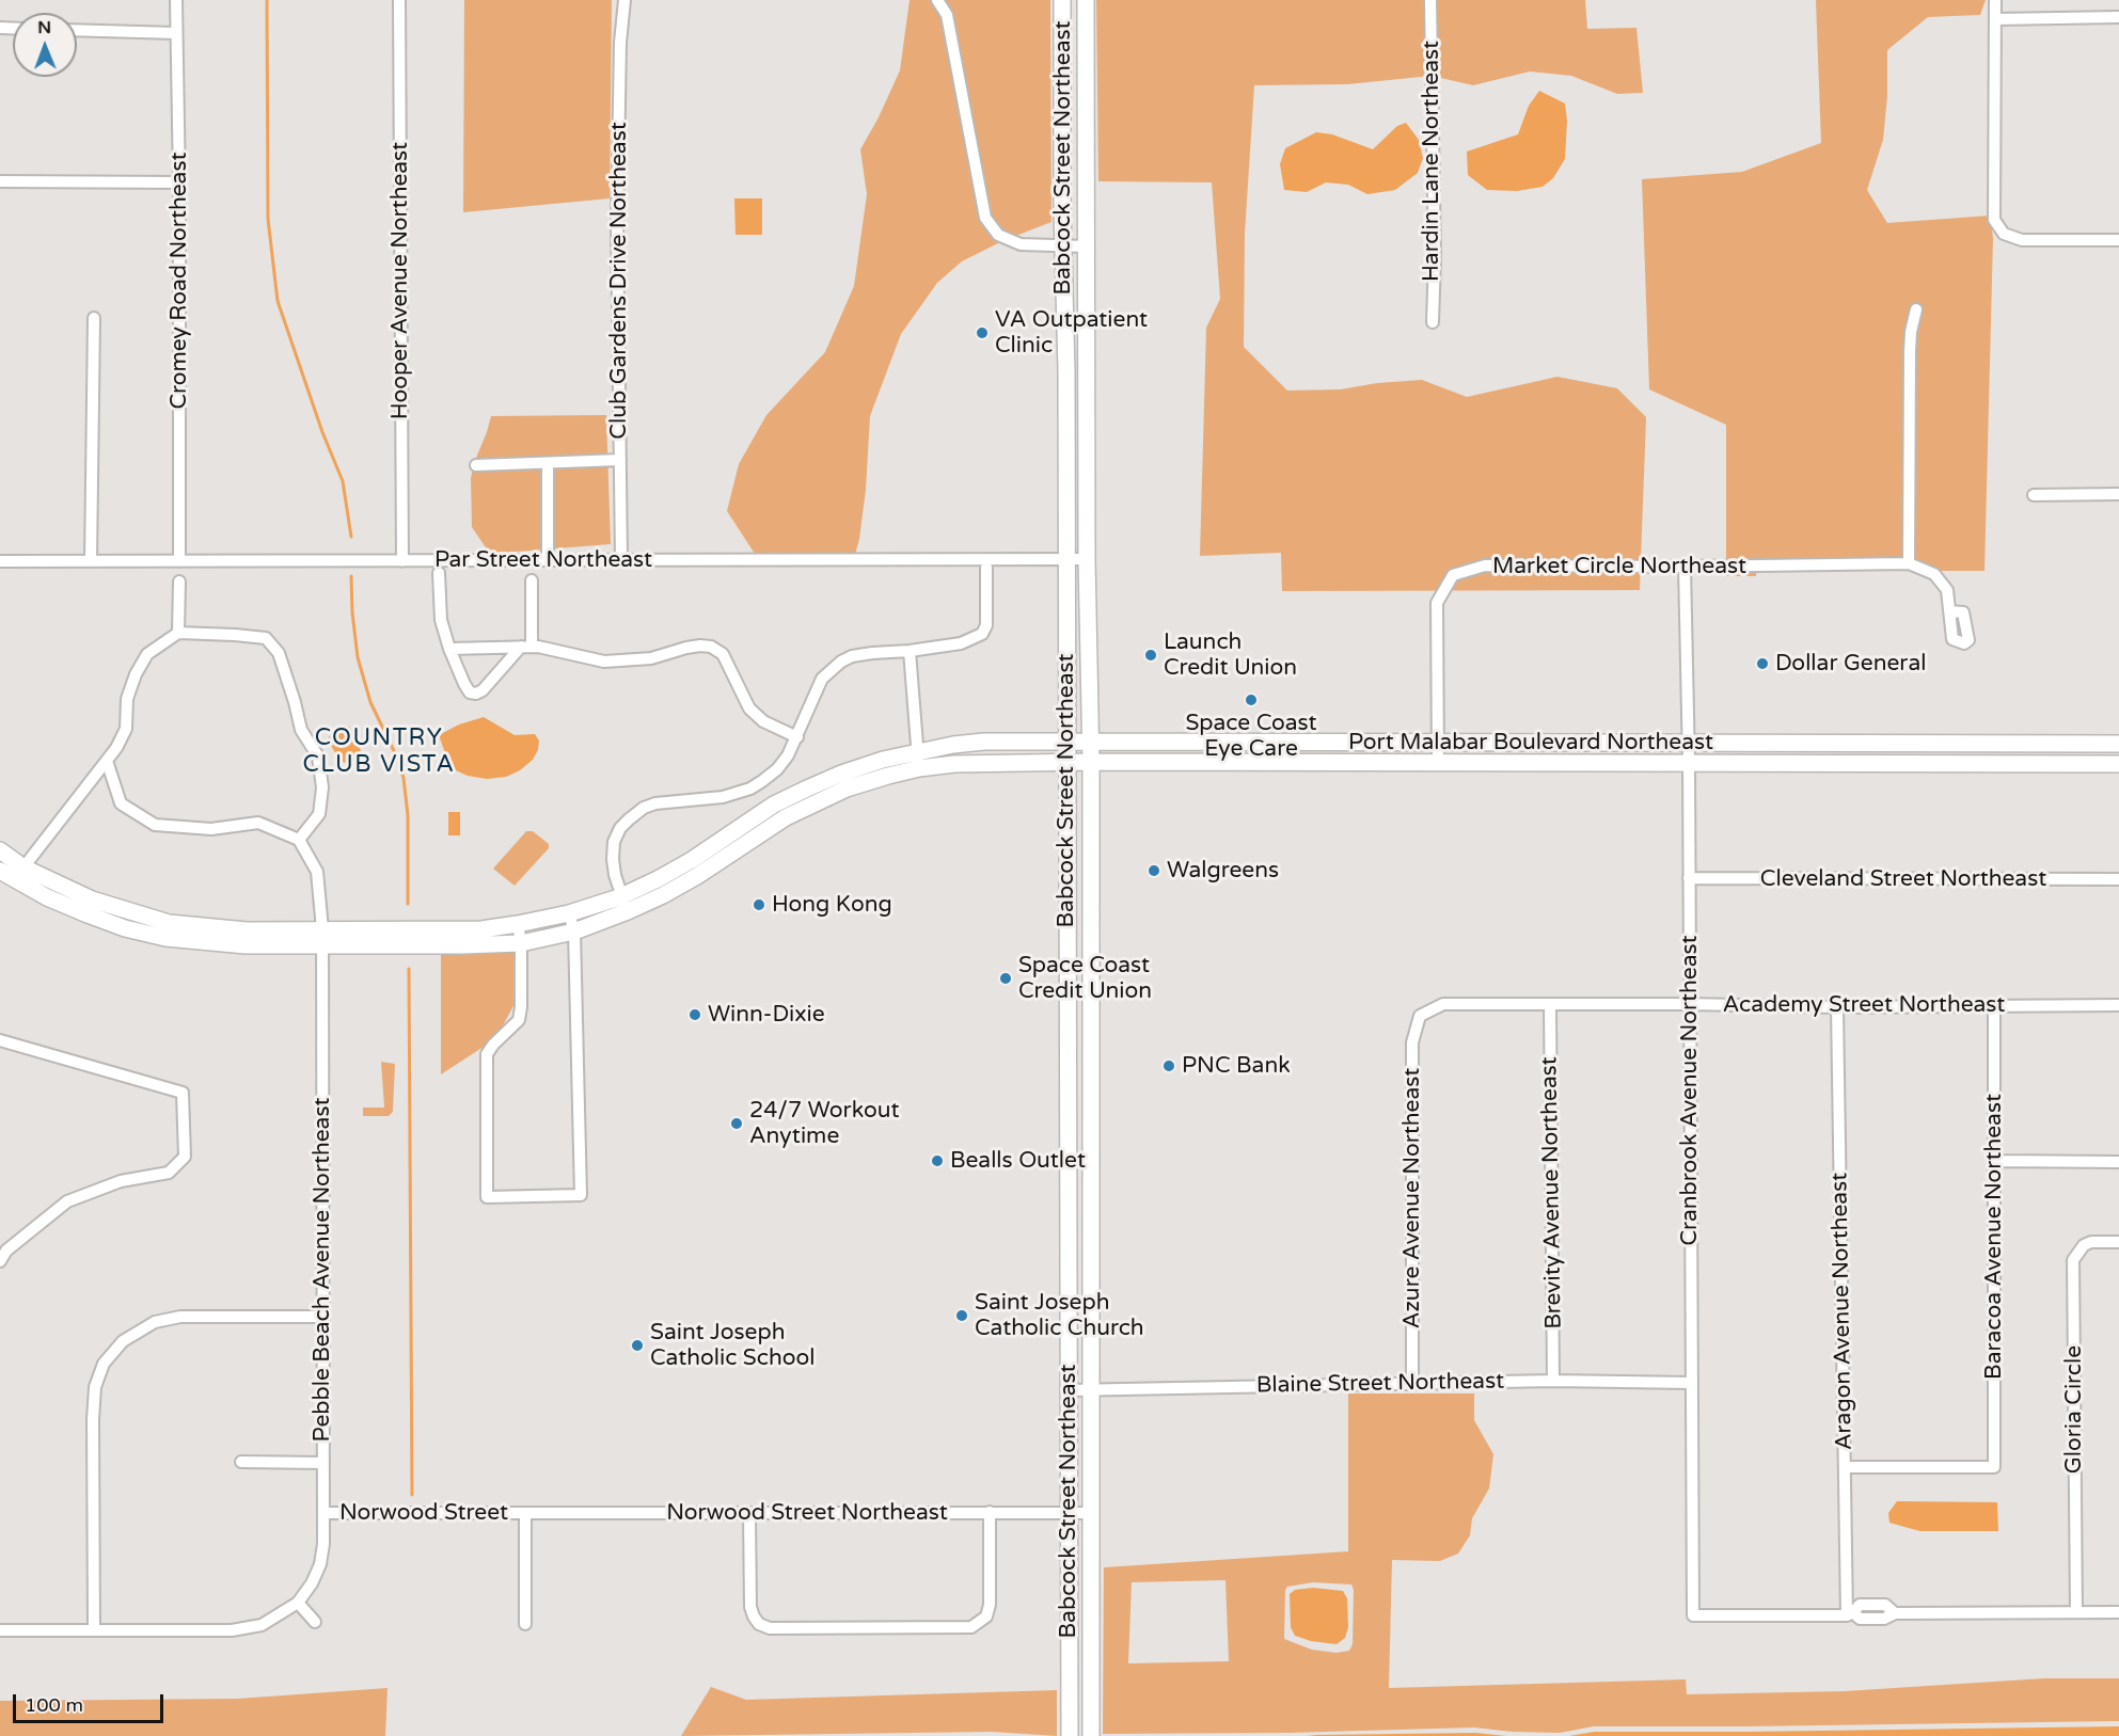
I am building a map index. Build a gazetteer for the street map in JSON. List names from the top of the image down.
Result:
{
  "streets": {
    "street": [
      "Babcock Street Northeast",
      "Hardin Lane Northeast",
      "Cromey Road Northeast",
      "Hooper Avenue Northeast",
      "Club Gardens Drive Northeast",
      "Par Street Northeast",
      "Market Circle Northeast",
      "Port Malabar Boulevard Northeast",
      "Cleveland Street Northeast",
      "Academy Street Northeast",
      "Cranbrook Avenue Northeast",
      "Brevity Avenue Northeast",
      "Azure Avenue Northeast",
      "Baracoa Avenue Northeast",
      "Pebble Beach Avenue Northeast",
      "Aragon Avenue Northeast",
      "Blaine Street Northeast",
      "Gloria Circle",
      "Norwood Street",
      "Norwood Street Northeast"
    ]
  },
  "crossings": [
    ["Babcock Street Northeast", "Par Street Northeast"],
    ["Babcock Street Northeast", "Port Malabar Boulevard Northeast"],
    ["Babcock Street Northeast", "Blaine Street Northeast"],
    ["Babcock Street Northeast", "Norwood Street Northeast"],
    ["Cromey Road Northeast", "Par Street Northeast"],
    ["Hooper Avenue Northeast", "Par Street Northeast"],
    ["Club Gardens Drive Northeast", "Par Street Northeast"],
    ["Market Circle Northeast", "Port Malabar Boulevard Northeast"],
    ["Market Circle Northeast", "Cranbrook Avenue Northeast"],
    ["Port Malabar Boulevard Northeast", "Cranbrook Avenue Northeast"],
    ["Port Malabar Boulevard Northeast", "Pebble Beach Avenue Northeast"],
    ["Cleveland Street Northeast", "Cranbrook Avenue Northeast"],
    ["Academy Street Northeast", "Cranbrook Avenue Northeast"],
    ["Academy Street Northeast", "Brevity Avenue Northeast"],
    ["Academy Street Northeast", "Azure Avenue Northeast"],
    ["Academy Street Northeast", "Baracoa Avenue Northeast"],
    ["Academy Street Northeast", "Aragon Avenue Northeast"],
    ["Cranbrook Avenue Northeast", "Aragon Avenue Northeast"],
    ["Cranbrook Avenue Northeast", "Blaine Street Northeast"],
    ["Brevity Avenue Northeast", "Blaine Street Northeast"],
    ["Azure Avenue Northeast", "Blaine Street Northeast"],
    ["Baracoa Avenue Northeast", "Aragon Avenue Northeast"],
    ["Pebble Beach Avenue Northeast", "Norwood Street"],
    ["Norwood Street", "Norwood Street Northeast"]
  ],
  "districts": ["COUNTRY CLUB VISTA"],
  "places": [
    "VA Outpatient Clinic",
    "Launch Credit Union",
    "Dollar General",
    "Space Coast Eye Care",
    "Walgreens",
    "Hong Kong",
    "Space Coast Credit Union",
    "Winn-Dixie",
    "PNC Bank",
    "24/7 Workout Anytime",
    "Bealls Outlet",
    "Saint Joseph Catholic Church",
    "Saint Joseph Catholic School"
  ],
  "scale_bar": "100 m",
  "north": "top"
}
